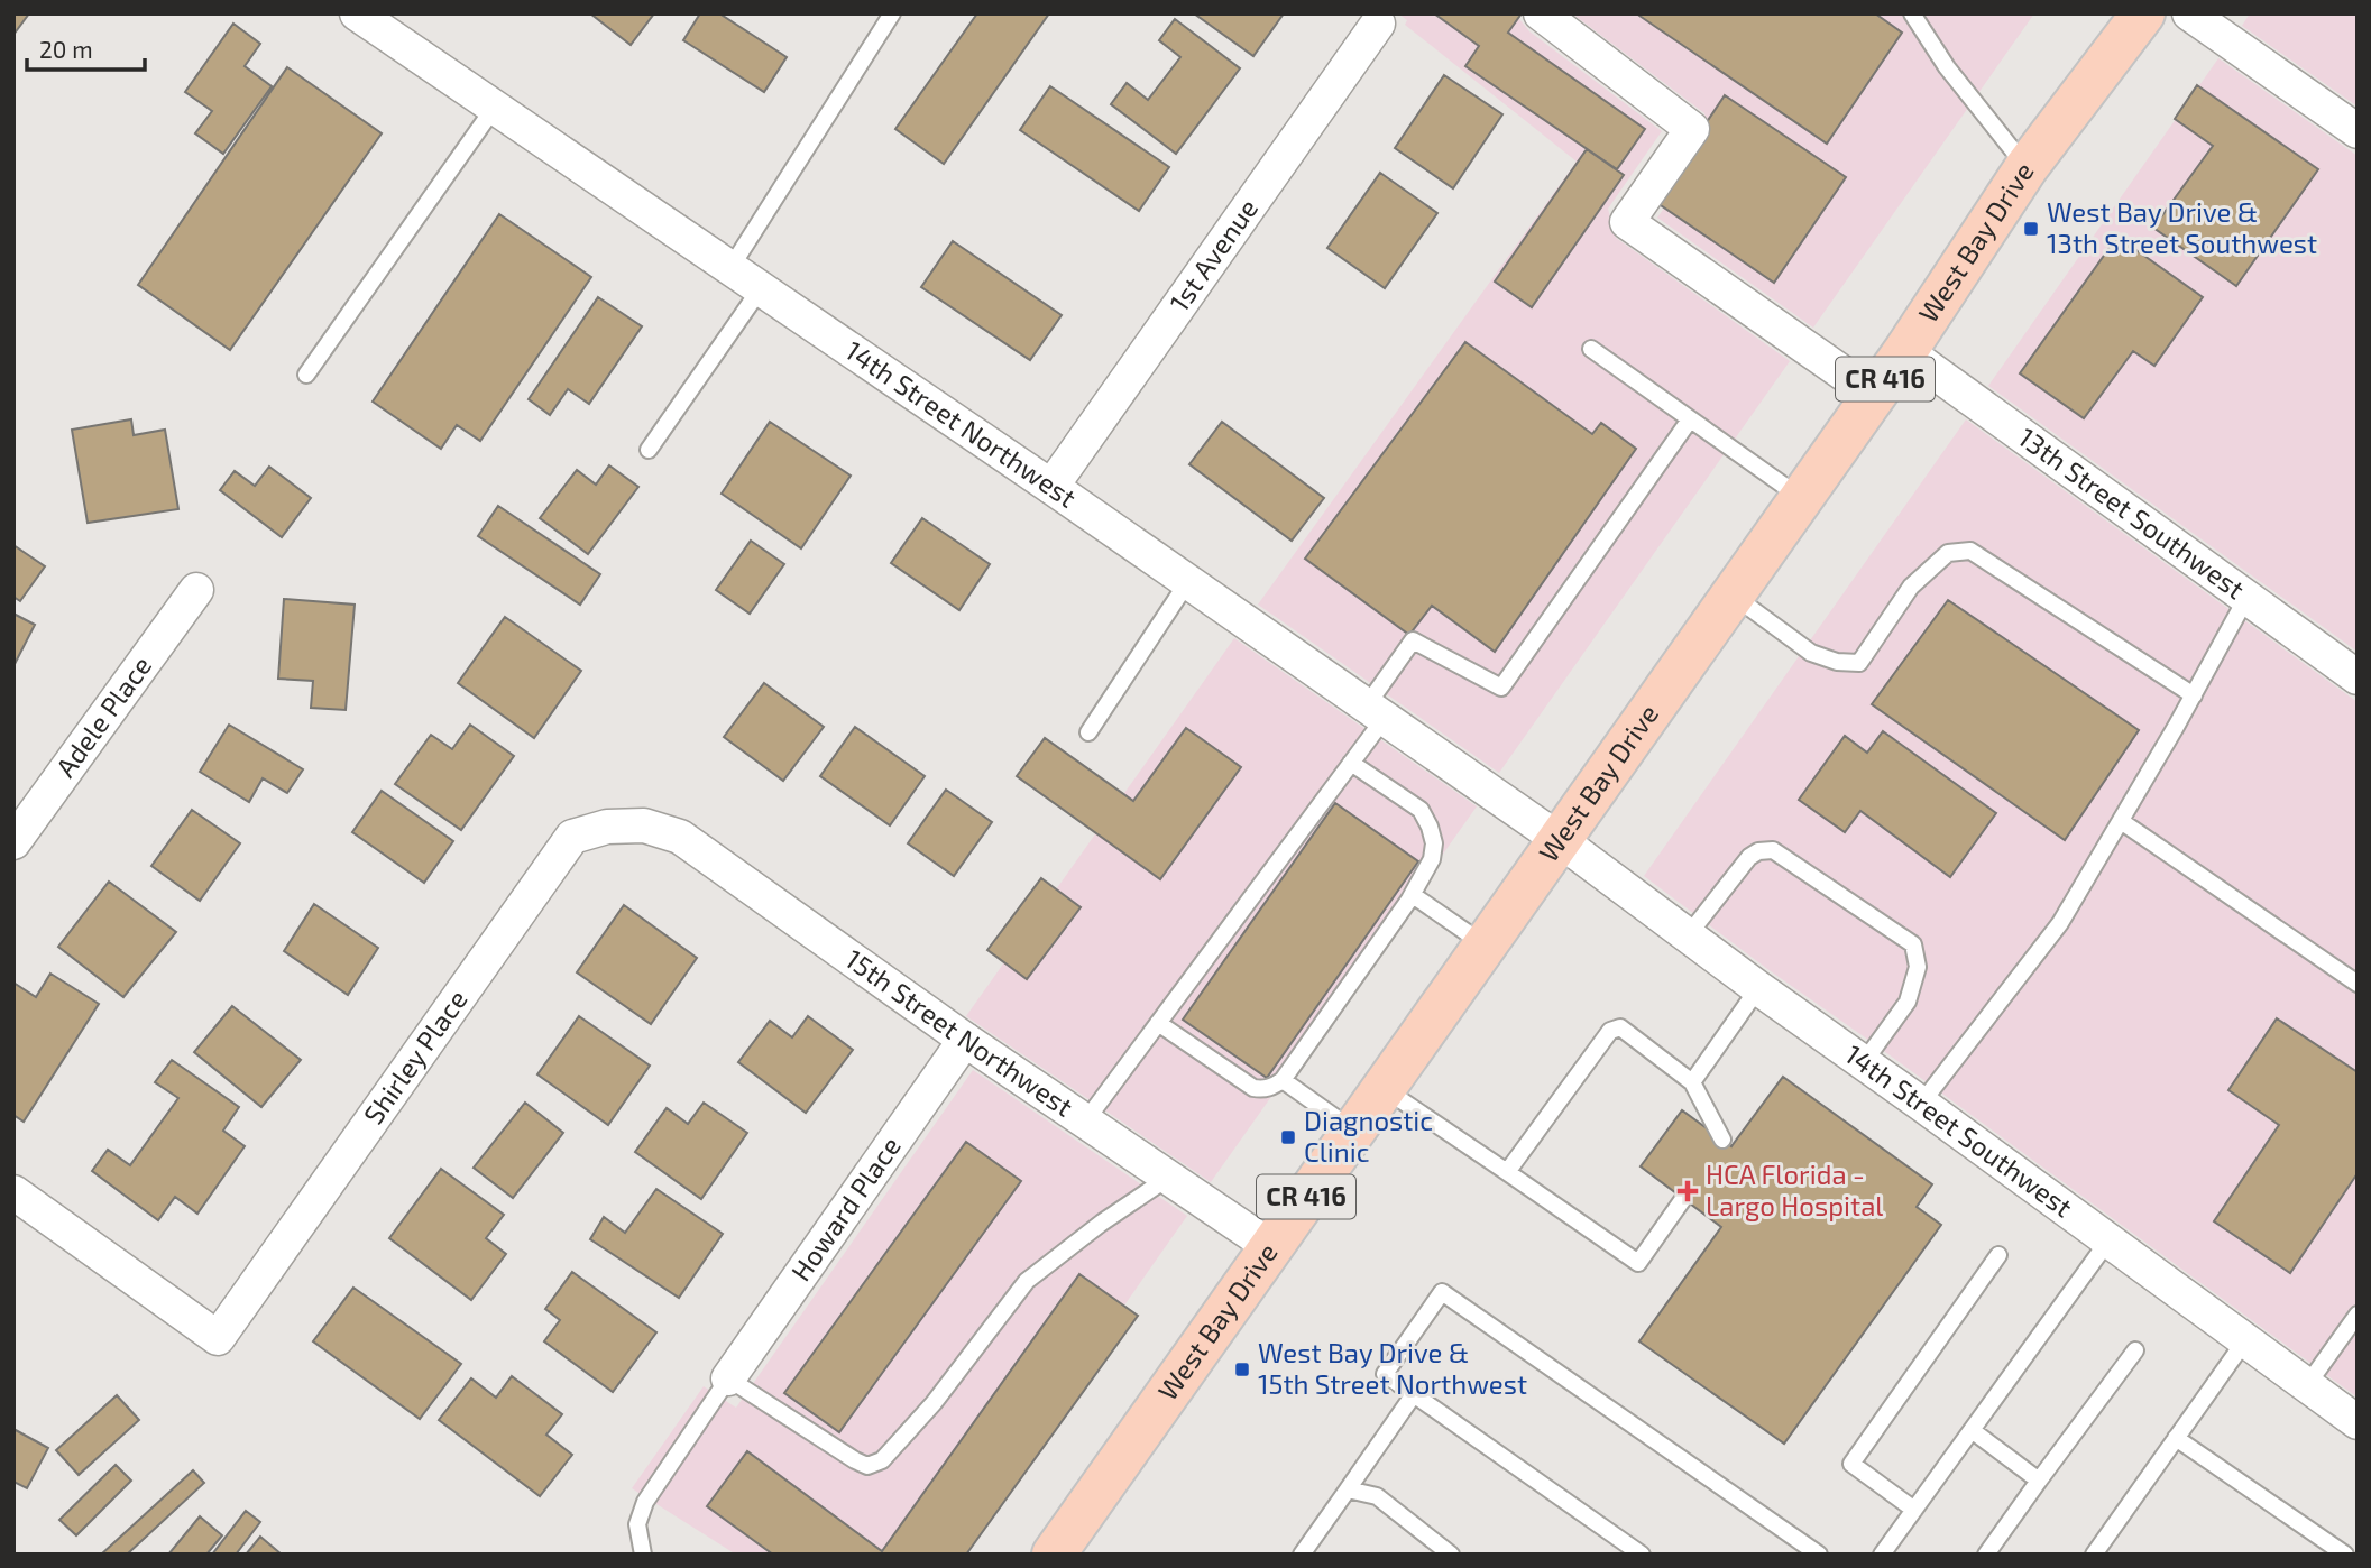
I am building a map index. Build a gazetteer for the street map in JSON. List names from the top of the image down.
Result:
{
  "streets": {
    "main road": ["West Bay Drive", "CR 416"],
    "street": [
      "1st Avenue",
      "14th Street Northwest",
      "13th Street Southwest",
      "Adele Place",
      "15th Street Northwest",
      "Shirley Place",
      "14th Street Southwest",
      "Howard Place"
    ]
  },
  "crossings": [
    ["West Bay Drive", "14th Street Northwest"],
    ["West Bay Drive", "13th Street Southwest"],
    ["West Bay Drive", "15th Street Northwest"],
    ["West Bay Drive", "14th Street Southwest"],
    ["1st Avenue", "14th Street Northwest"],
    ["14th Street Northwest", "14th Street Southwest"],
    ["15th Street Northwest", "Shirley Place"],
    ["15th Street Northwest", "Howard Place"]
  ],
  "places": {
    "transit": ["West Bay Drive & 13th Street Southwest", "Diagnostic Clinic", "West Bay Drive & 15th Street Northwest"],
    "health": ["HCA Florida - Largo Hospital"]
  },
  "scale_bar": "20 m"
}
